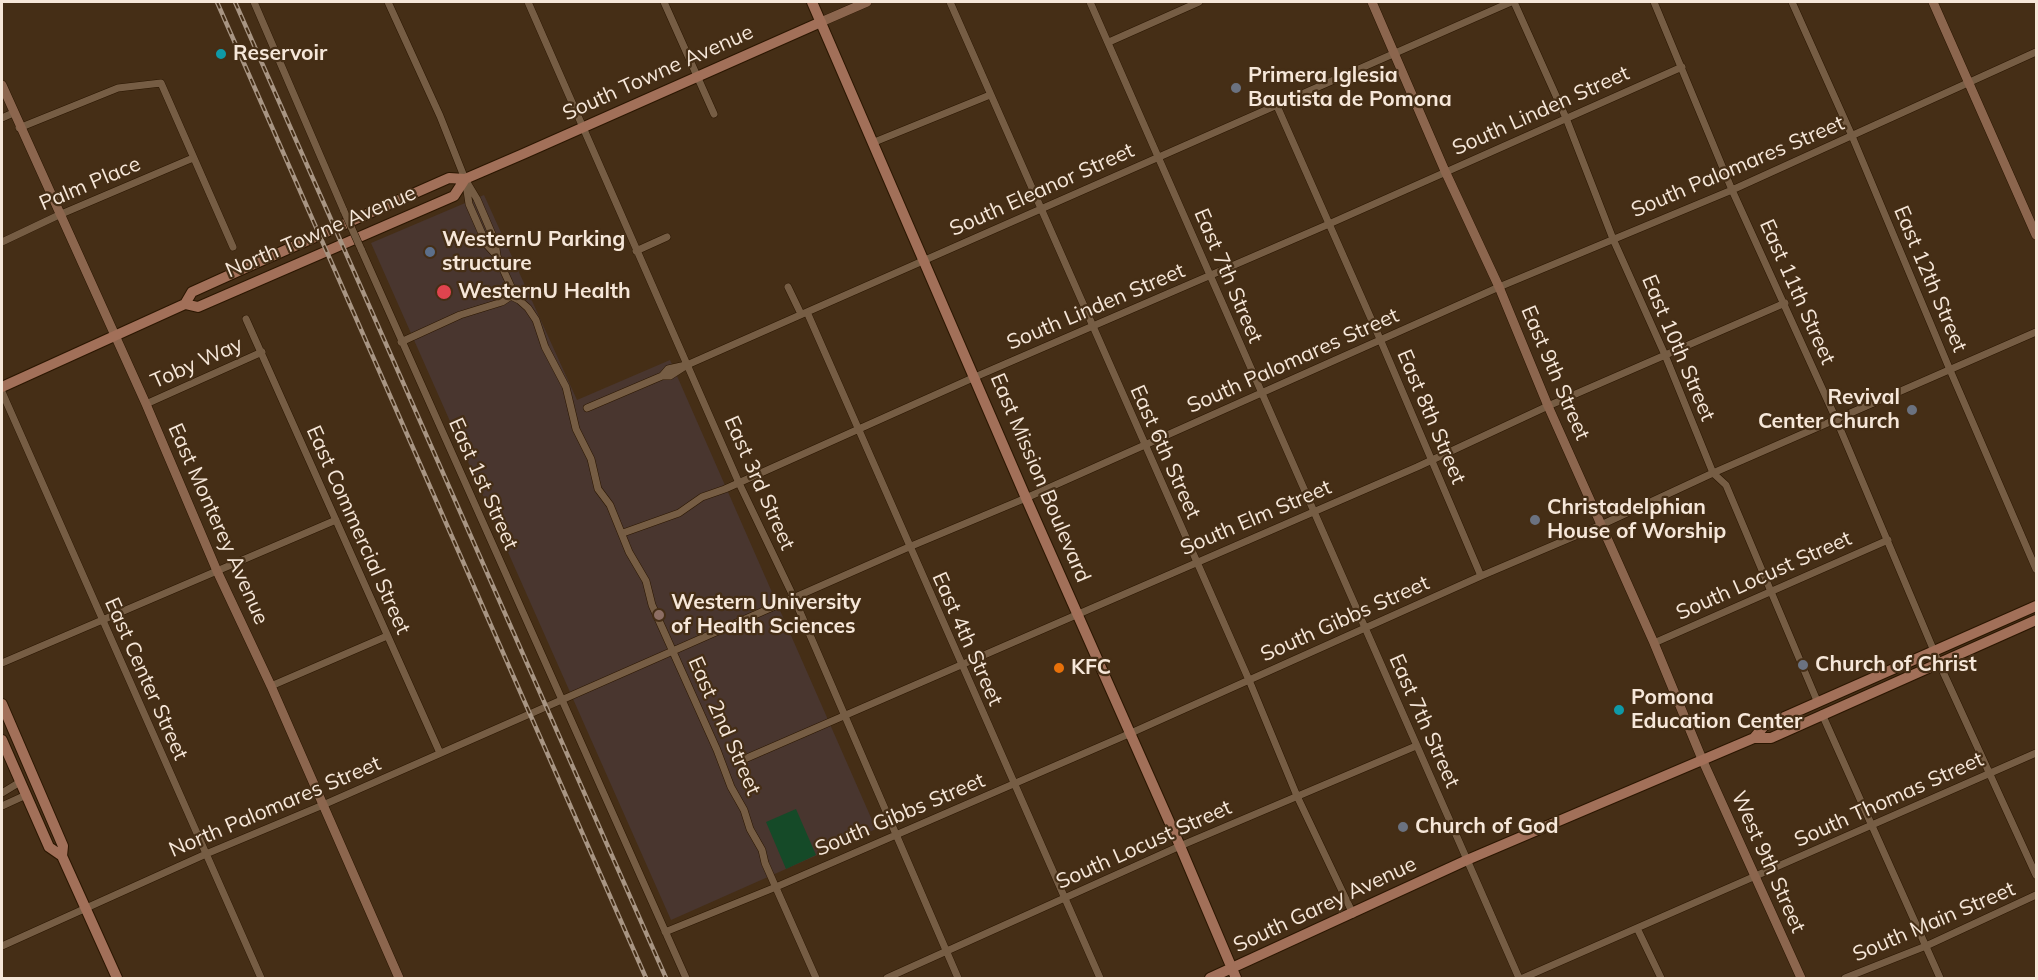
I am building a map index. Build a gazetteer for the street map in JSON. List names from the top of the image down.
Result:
{
  "streets": {
    "main road": [
      "South Towne Avenue",
      "North Towne Avenue",
      "East Mission Boulevard",
      "South Garey Avenue"
    ],
    "street": [
      "South Linden Street",
      "South Palomares Street",
      "Palm Place",
      "South Eleanor Street",
      "East 7th Street",
      "East 12th Street",
      "East 11th Street",
      "East 10th Street",
      "Toby Way",
      "East 9th Street",
      "East 8th Street",
      "East 6th Street",
      "East 3rd Street",
      "East 1st Street",
      "South Elm Street",
      "East Monterey Avenue",
      "East Commercial Street",
      "South Locust Street",
      "South Gibbs Street",
      "East 4th Street",
      "East Center Street",
      "East 2nd Street",
      "South Thomas Street",
      "North Palomares Street",
      "West 9th Street",
      "South Main Street"
    ]
  },
  "crossings": [
    ["South Towne Avenue", "North Towne Avenue"],
    ["South Towne Avenue", "East Mission Boulevard"],
    ["South Towne Avenue", "East 3rd Street"],
    ["South Linden Street", "East 7th Street"],
    ["South Linden Street", "East 11th Street"],
    ["South Linden Street", "East 10th Street"],
    ["South Linden Street", "East 9th Street"],
    ["South Linden Street", "East 8th Street"],
    ["South Linden Street", "East 6th Street"],
    ["South Linden Street", "East Mission Boulevard"],
    ["South Linden Street", "East 3rd Street"],
    ["South Linden Street", "East 4th Street"],
    ["South Linden Street", "East 2nd Street"],
    ["South Palomares Street", "East 7th Street"],
    ["South Palomares Street", "East 12th Street"],
    ["South Palomares Street", "East 11th Street"],
    ["South Palomares Street", "East 10th Street"],
    ["South Palomares Street", "East 9th Street"],
    ["South Palomares Street", "East 8th Street"],
    ["South Palomares Street", "East 6th Street"],
    ["South Palomares Street", "East Mission Boulevard"],
    ["South Palomares Street", "East 3rd Street"],
    ["South Palomares Street", "East 1st Street"],
    ["South Palomares Street", "East 4th Street"],
    ["South Palomares Street", "East 2nd Street"],
    ["South Palomares Street", "North Palomares Street"],
    ["Palm Place", "East Monterey Avenue"],
    ["South Eleanor Street", "East 7th Street"],
    ["South Eleanor Street", "East 10th Street"],
    ["South Eleanor Street", "East 9th Street"],
    ["South Eleanor Street", "East 8th Street"],
    ["South Eleanor Street", "East 6th Street"],
    ["South Eleanor Street", "East Mission Boulevard"],
    ["South Eleanor Street", "East 3rd Street"],
    ["South Eleanor Street", "East 4th Street"],
    ["North Towne Avenue", "East Monterey Avenue"],
    ["East 7th Street", "South Elm Street"],
    ["East 7th Street", "South Locust Street"],
    ["East 7th Street", "South Gibbs Street"],
    ["East 7th Street", "South Garey Avenue"],
    ["East 12th Street", "South Gibbs Street"],
    ["East 11th Street", "South Elm Street"],
    ["East 11th Street", "South Locust Street"],
    ["East 11th Street", "South Gibbs Street"],
    ["East 11th Street", "South Thomas Street"],
    ["East 11th Street", "South Garey Avenue"],
    ["East 10th Street", "South Elm Street"],
    ["East 10th Street", "South Locust Street"],
    ["East 10th Street", "South Gibbs Street"],
    ["East 10th Street", "South Garey Avenue"],
    ["Toby Way", "East Monterey Avenue"],
    ["Toby Way", "East Commercial Street"],
    ["East 9th Street", "South Elm Street"],
    ["East 9th Street", "South Locust Street"],
    ["East 9th Street", "South Gibbs Street"],
    ["East 9th Street", "West 9th Street"],
    ["East 9th Street", "South Garey Avenue"],
    ["East 8th Street", "South Elm Street"],
    ["East 8th Street", "South Gibbs Street"],
    ["East 6th Street", "South Elm Street"],
    ["East 6th Street", "South Locust Street"],
    ["East 6th Street", "South Gibbs Street"],
    ["East 6th Street", "South Garey Avenue"],
    ["East Mission Boulevard", "South Elm Street"],
    ["East Mission Boulevard", "South Locust Street"],
    ["East Mission Boulevard", "South Gibbs Street"],
    ["East Mission Boulevard", "South Garey Avenue"],
    ["East 3rd Street", "South Elm Street"],
    ["East 3rd Street", "South Locust Street"],
    ["East 3rd Street", "South Gibbs Street"],
    ["East 1st Street", "South Gibbs Street"],
    ["East 1st Street", "North Palomares Street"],
    ["South Elm Street", "East 4th Street"],
    ["East Monterey Avenue", "North Palomares Street"],
    ["East Commercial Street", "North Palomares Street"],
    ["South Locust Street", "East 4th Street"],
    ["South Gibbs Street", "East 4th Street"],
    ["South Gibbs Street", "East 2nd Street"],
    ["East Center Street", "North Palomares Street"],
    ["South Thomas Street", "West 9th Street"],
    ["West 9th Street", "South Garey Avenue"]
  ],
  "places": [
    "Reservoir",
    "Primera Iglesia Bautista de Pomona",
    "WesternU Parking structure",
    "WesternU Health",
    "Revival Center Church",
    "Christadelphian House of Worship",
    "Western University of Health Sciences",
    "Church of Christ",
    "KFC",
    "Pomona Education Center",
    "Church of God"
  ]
}
